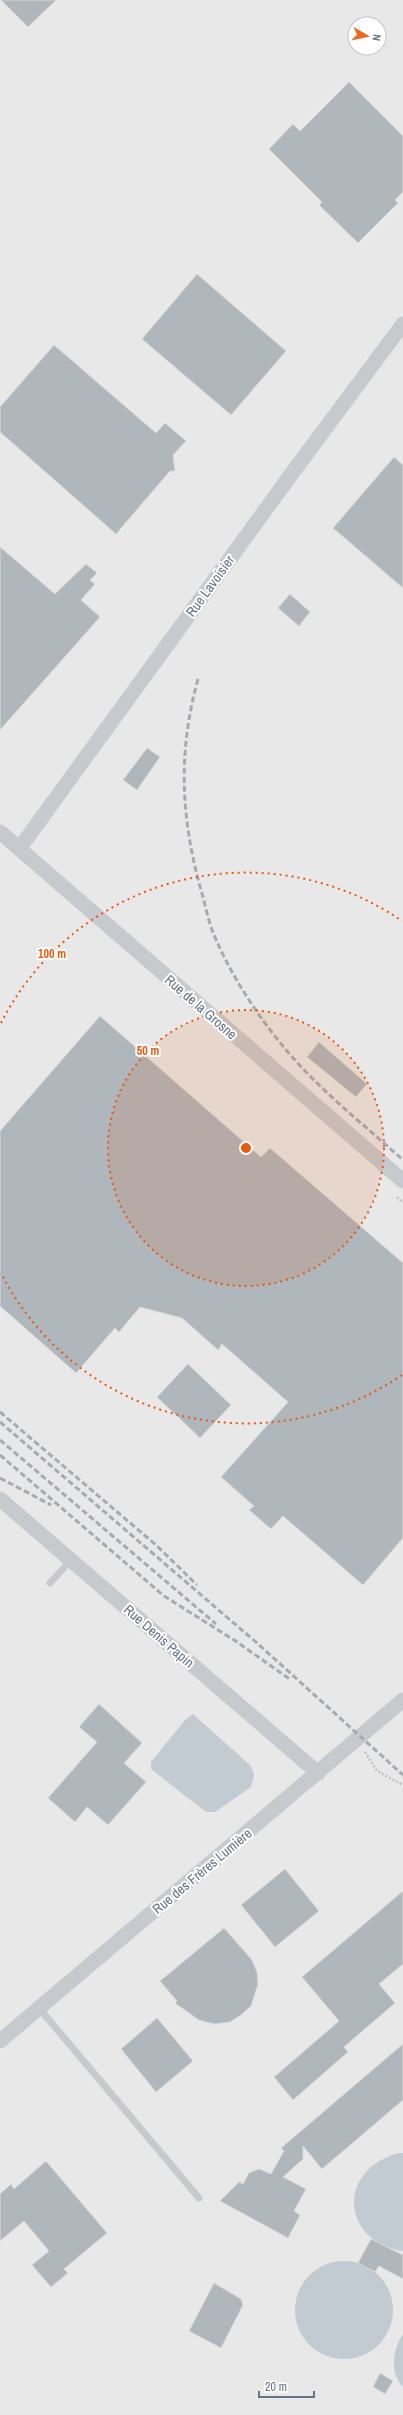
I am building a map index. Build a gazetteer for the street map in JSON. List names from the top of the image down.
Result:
{
  "streets": {
    "street": [
      "Rue Lavoisier",
      "Rue de la Grosne",
      "Rue Denis Papin",
      "Rue des Frères Lumière"
    ]
  },
  "crossings": [
    ["Rue Lavoisier", "Rue de la Grosne"],
    ["Rue Denis Papin", "Rue des Frères Lumière"]
  ],
  "scale_bar": "20 m",
  "north": "right",
  "rings": ["100 m", "50 m"]
}
